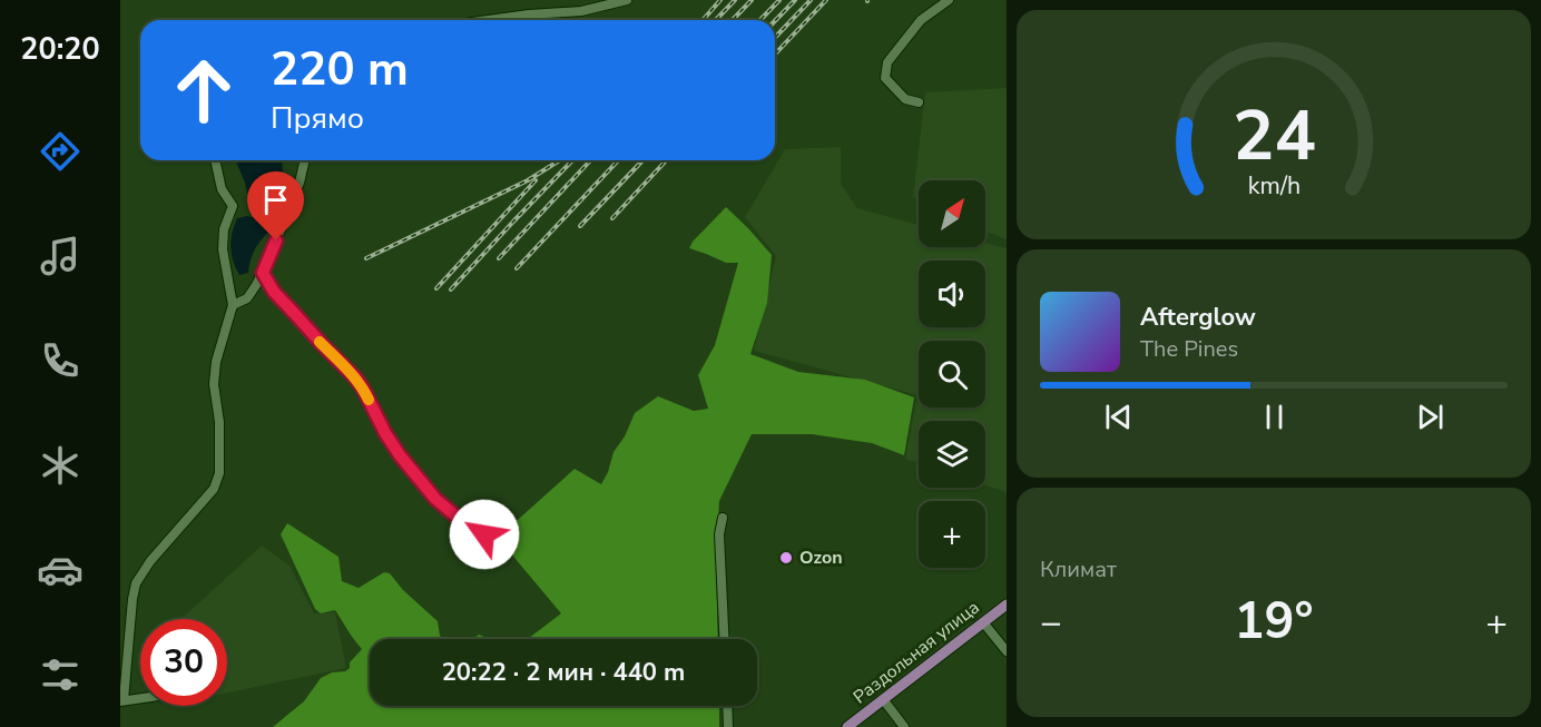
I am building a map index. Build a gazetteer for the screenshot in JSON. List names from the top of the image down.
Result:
{
  "streets": {
    "main road": ["Раздольная улица"]
  },
  "places": ["Ozon"],
  "north": "top right",
  "page": {
    "tabs": "20:20",
    "turn": ["220 m", "Прямо"],
    "map_buttons": "+",
    "song": ["Afterglow", "The Pines"],
    "tile": "Климат",
    "heat": ["−", "19°", "+"],
    "limit": "30",
    "trip": "20:22 · 2 мин · 440 m",
    "gauge": ["24", "km/h"]
  }
}
